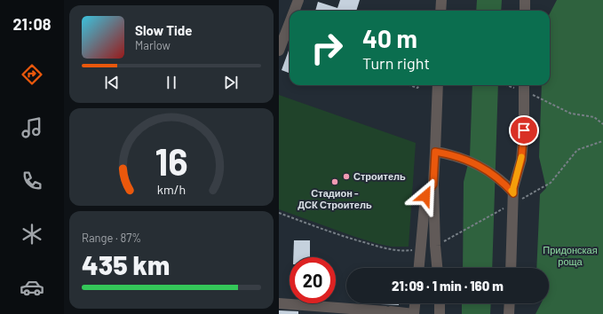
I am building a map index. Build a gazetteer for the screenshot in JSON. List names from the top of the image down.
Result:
{
  "parks": ["Придонская роща"],
  "places": ["Строитель", "Стадион - ДСК Строитель"],
  "page": {
    "tabs": "21:08",
    "turn": ["40 m", "Turn right"],
    "song": ["Slow Tide", "Marlow"],
    "tile": ["Range · 87%", "435 km"],
    "limit": "20",
    "trip": "21:09 · 1 min · 160 m",
    "gauge": ["16", "km/h"]
  }
}
